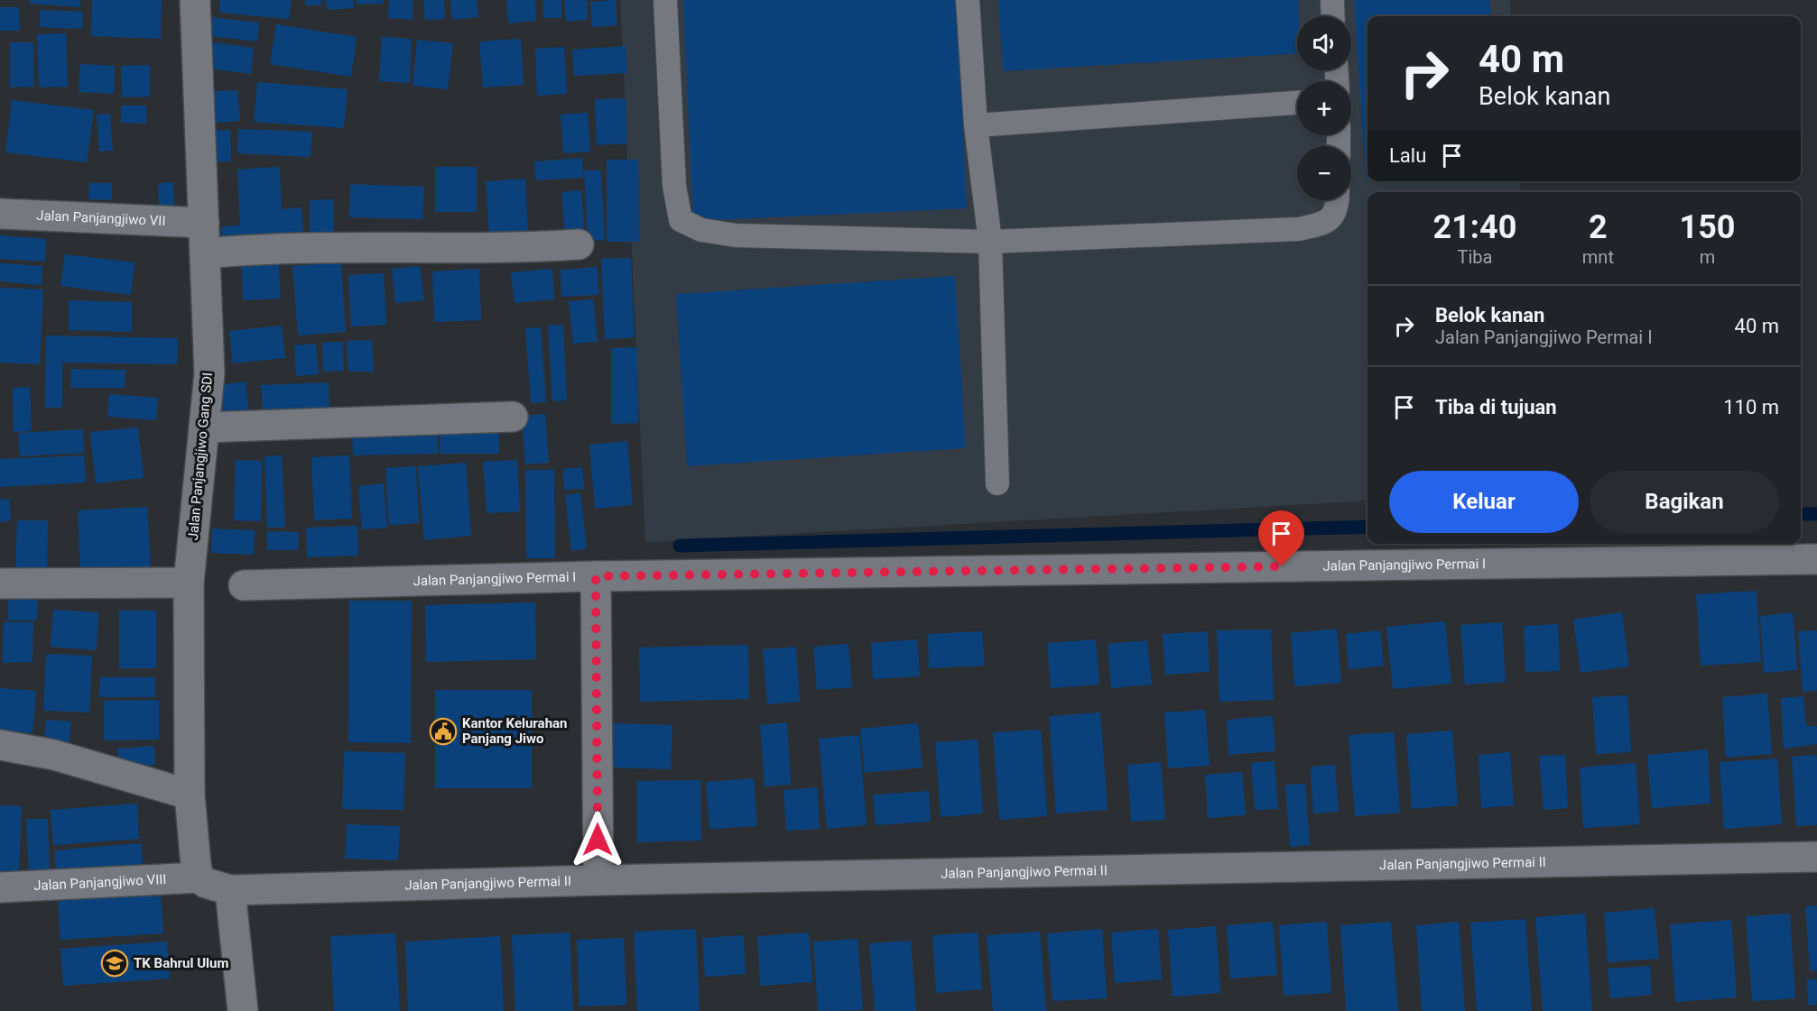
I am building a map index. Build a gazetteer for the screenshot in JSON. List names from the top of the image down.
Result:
{
  "streets": {
    "street": [
      "Jalan Panjangjiwo VII",
      "Jalan Panjangjiwo Gang SDI",
      "Jalan Panjangjiwo Permai I",
      "Jalan Panjangjiwo Permai II",
      "Jalan Panjangjiwo VIII"
    ]
  },
  "crossings": [
    ["Jalan Panjangjiwo VII", "Jalan Panjangjiwo Gang SDI"],
    ["Jalan Panjangjiwo Gang SDI", "Jalan Panjangjiwo VIII"]
  ],
  "places": {
    "public building": ["Kantor Kelurahan Panjang Jiwo"],
    "school or university": ["TK Bahrul Ulum"]
  },
  "page": {
    "map_buttons": ["+", "−"],
    "turn": ["40 m", "Belok kanan"],
    "then": "Lalu",
    "eta": [
      "21:40",
      "Tiba",
      "2",
      "mnt",
      "150",
      "m"
    ],
    "list": [
      {
        "name": "Belok kanan",
        "note": "Jalan Panjangjiwo Permai I",
        "value": "40 m"
      },
      {
        "name": "Tiba di tujuan",
        "value": "110 m"
      }
    ],
    "buttons": ["Keluar", "Bagikan"]
  }
}
